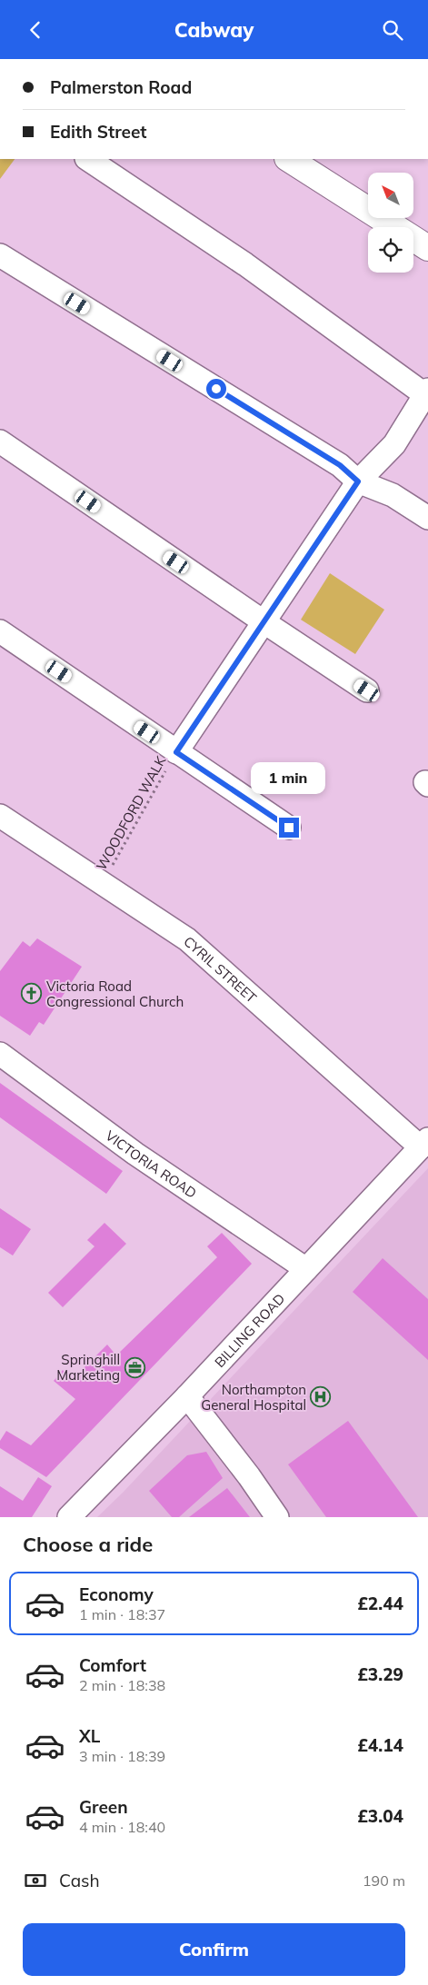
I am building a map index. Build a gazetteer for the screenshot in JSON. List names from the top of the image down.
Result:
{
  "streets": {
    "street": ["CYRIL STREET", "VICTORIA ROAD", "BILLING ROAD"],
    "path": ["WOODFORD WALK"]
  },
  "crossings": [
    ["WOODFORD WALK", "CYRIL STREET"],
    ["CYRIL STREET", "BILLING ROAD"],
    ["VICTORIA ROAD", "BILLING ROAD"]
  ],
  "places": {
    "church": ["Victoria Road Congressional Church"],
    "office": ["Springhill Marketing"],
    "hospital": ["Northampton General Hospital"]
  },
  "north": "top left",
  "page": {
    "header": "Cabway",
    "banner": ["Palmerston Road", "Edith Street"],
    "bubble": "1 min",
    "heading": "Choose a ride",
    "list": [
      {
        "name": "Economy",
        "note": "1 min · 18:37",
        "value": "£2.44"
      },
      {
        "name": "Comfort",
        "note": "2 min · 18:38",
        "value": "£3.29"
      },
      {
        "name": "XL",
        "note": "3 min · 18:39",
        "value": "£4.14"
      },
      {
        "name": "Green",
        "note": "4 min · 18:40",
        "value": "£3.04"
      }
    ],
    "pay": ["Cash", "190 m"],
    "buttons": "Confirm"
  }
}
